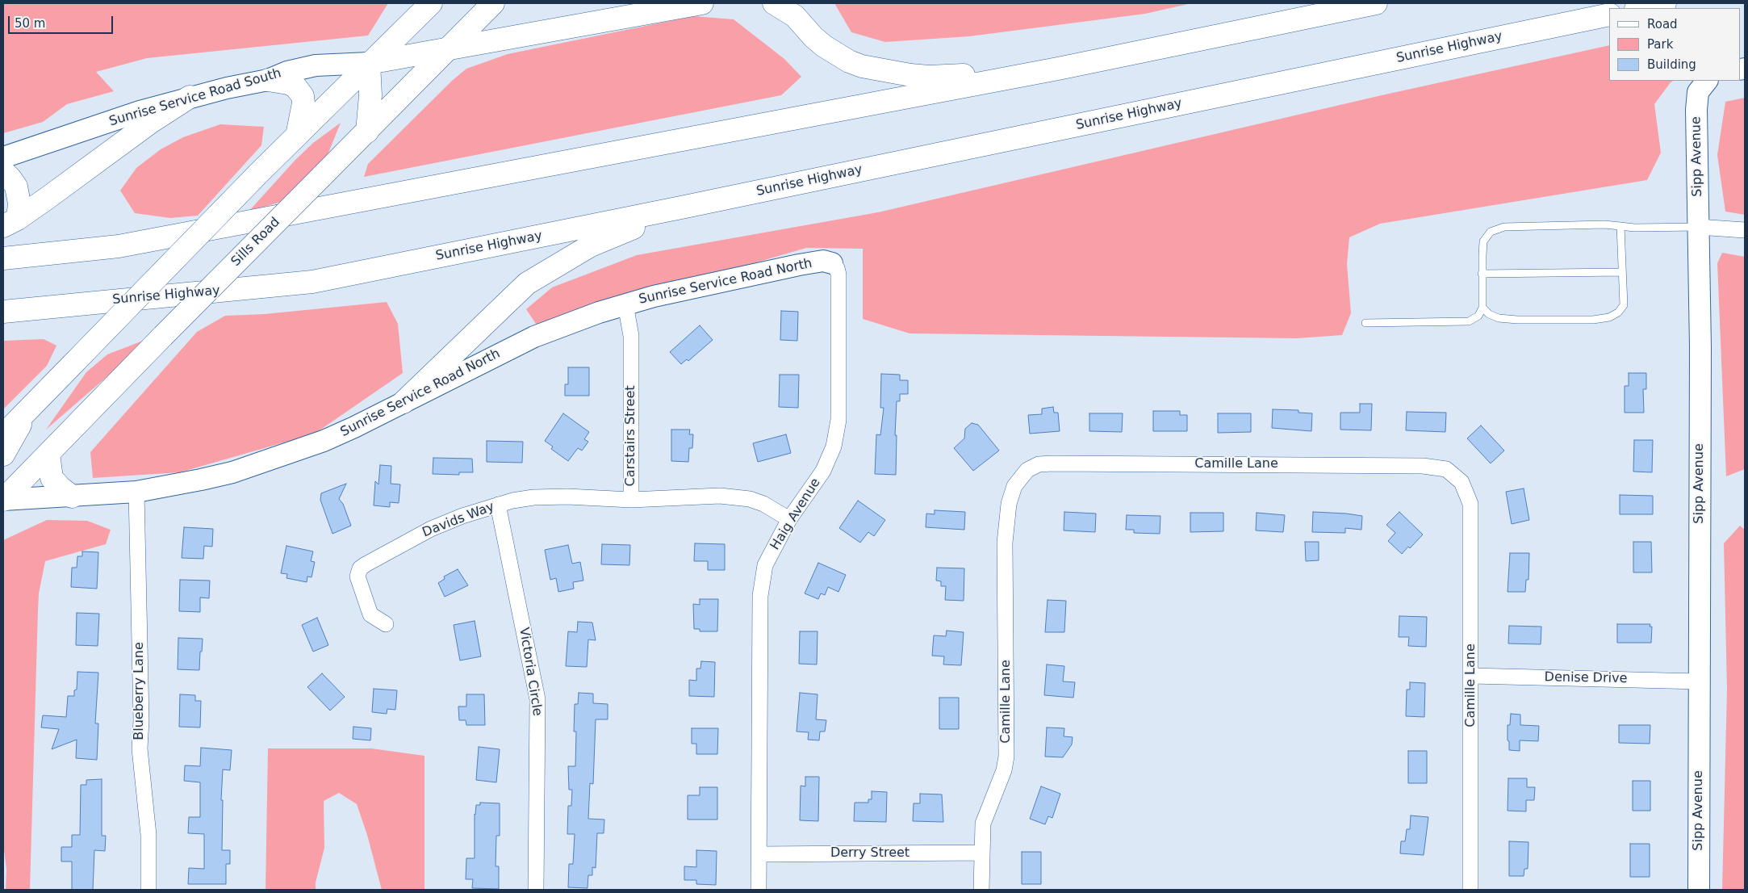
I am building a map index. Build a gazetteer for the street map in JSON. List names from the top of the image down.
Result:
{
  "streets": {
    "main road": ["Sunrise Highway", "Sills Road"],
    "street": [
      "Sunrise Service Road South",
      "Sipp Avenue",
      "Sunrise Service Road North",
      "Carstairs Street",
      "Camille Lane",
      "Haig Avenue",
      "Davids Way",
      "Victoria Circle",
      "Denise Drive",
      "Blueberry Lane",
      "Derry Street"
    ]
  },
  "crossings": [
    ["Sipp Avenue", "Denise Drive"],
    ["Sills Road", "Sunrise Service Road North"],
    ["Sunrise Service Road North", "Carstairs Street"],
    ["Sunrise Service Road North", "Haig Avenue"],
    ["Sunrise Service Road North", "Blueberry Lane"],
    ["Carstairs Street", "Haig Avenue"],
    ["Carstairs Street", "Davids Way"],
    ["Camille Lane", "Denise Drive"],
    ["Camille Lane", "Derry Street"],
    ["Haig Avenue", "Derry Street"],
    ["Davids Way", "Victoria Circle"]
  ],
  "legend": ["Road", "Park", "Building"],
  "scale_bar": "50 m"
}
